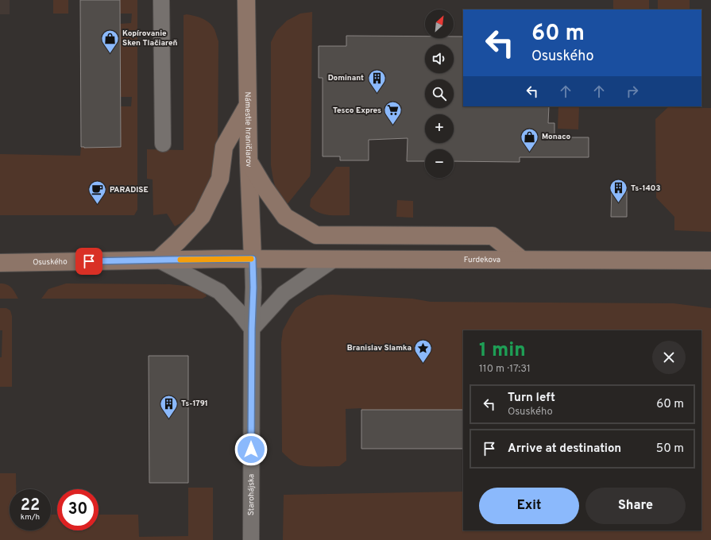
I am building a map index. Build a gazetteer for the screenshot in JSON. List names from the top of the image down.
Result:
{
  "streets": {
    "street": [
      "Námestie hraničiarov",
      "Furdekova",
      "Osuského",
      "Starohájska"
    ]
  },
  "crossings": [
    ["Námestie hraničiarov", "Furdekova"],
    ["Námestie hraničiarov", "Osuského"],
    ["Námestie hraničiarov", "Starohájska"],
    ["Furdekova", "Osuského"],
    ["Furdekova", "Starohájska"],
    ["Osuského", "Starohájska"]
  ],
  "places": {
    "shop": ["Kopírovanie Sken Tlačiareň", "Monaco"],
    "building": ["Dominant", "Ts-1403", "Ts-1791"],
    "supermarket": ["Tesco Expres"],
    "cafe": ["PARADISE"],
    "place": ["Branislav Slamka"]
  },
  "north": "top right",
  "page": {
    "map_buttons": ["+", "−"],
    "turn": ["60 m", "Osuského"],
    "heading": ["1 min", "110 m · 17:31"],
    "list": [
      {
        "name": "Turn left",
        "note": "Osuského",
        "value": "60 m"
      },
      {
        "name": "Arrive at destination",
        "value": "50 m"
      }
    ],
    "buttons": ["Exit", "Share"],
    "speed": "22 km/h",
    "limit": "30"
  }
}
